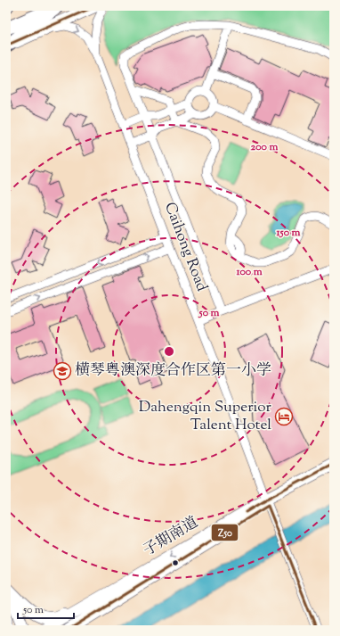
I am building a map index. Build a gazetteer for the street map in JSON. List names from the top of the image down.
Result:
{
  "streets": {
    "street": ["Caihong Road", "子期南道"]
  },
  "crossings": [
    ["Caihong Road", "子期南道"]
  ],
  "places": {
    "school or university": ["横琴粤澳深度合作区第一小学"],
    "hotel": ["Dahengqin Superior Talent Hotel"]
  },
  "lines": ["transit line Z50"],
  "scale_bar": "50 m",
  "rings": [
    "200 m",
    "150 m",
    "100 m",
    "50 m"
  ]
}
